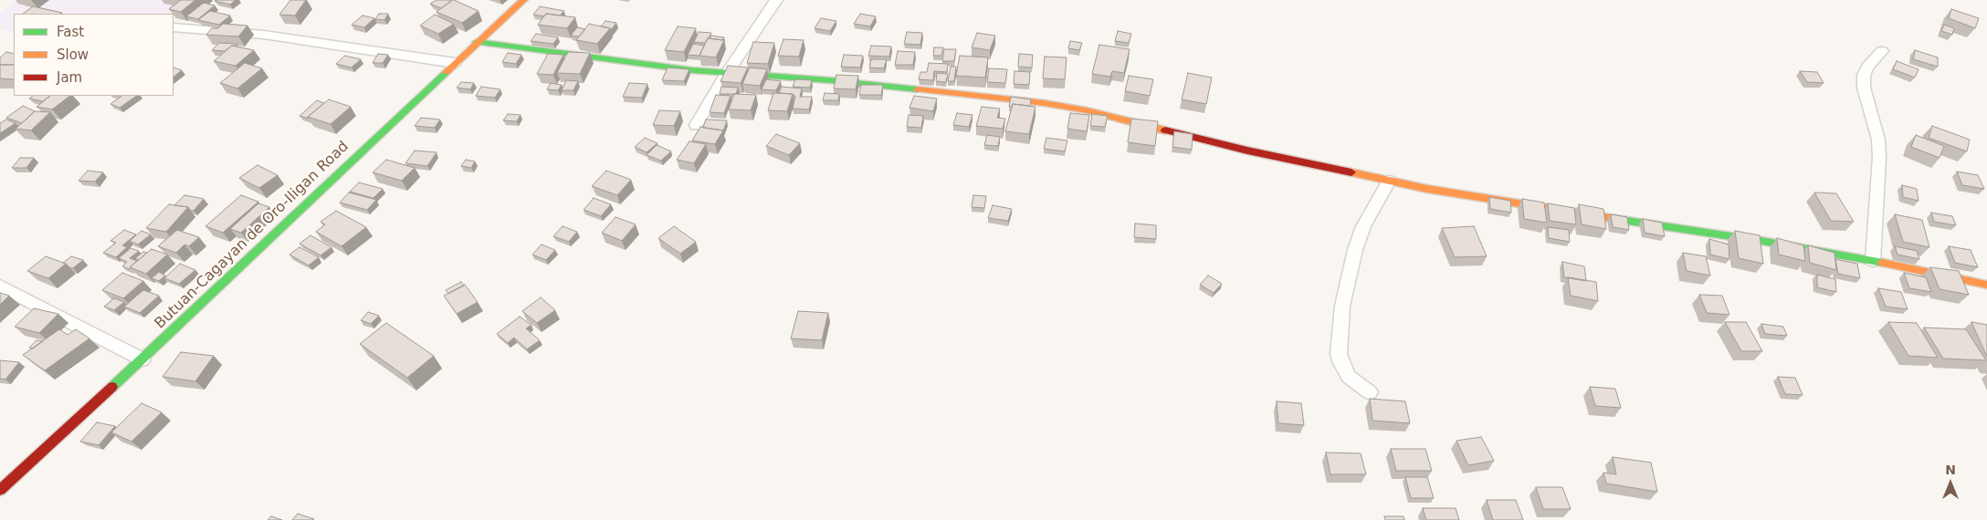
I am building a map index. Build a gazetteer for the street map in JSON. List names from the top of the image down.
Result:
{
  "streets": {
    "main road": ["Butuan-Cagayan de Oro-Iligan Road"]
  },
  "legend": ["Fast", "Slow", "Jam"],
  "north": "top"
}
